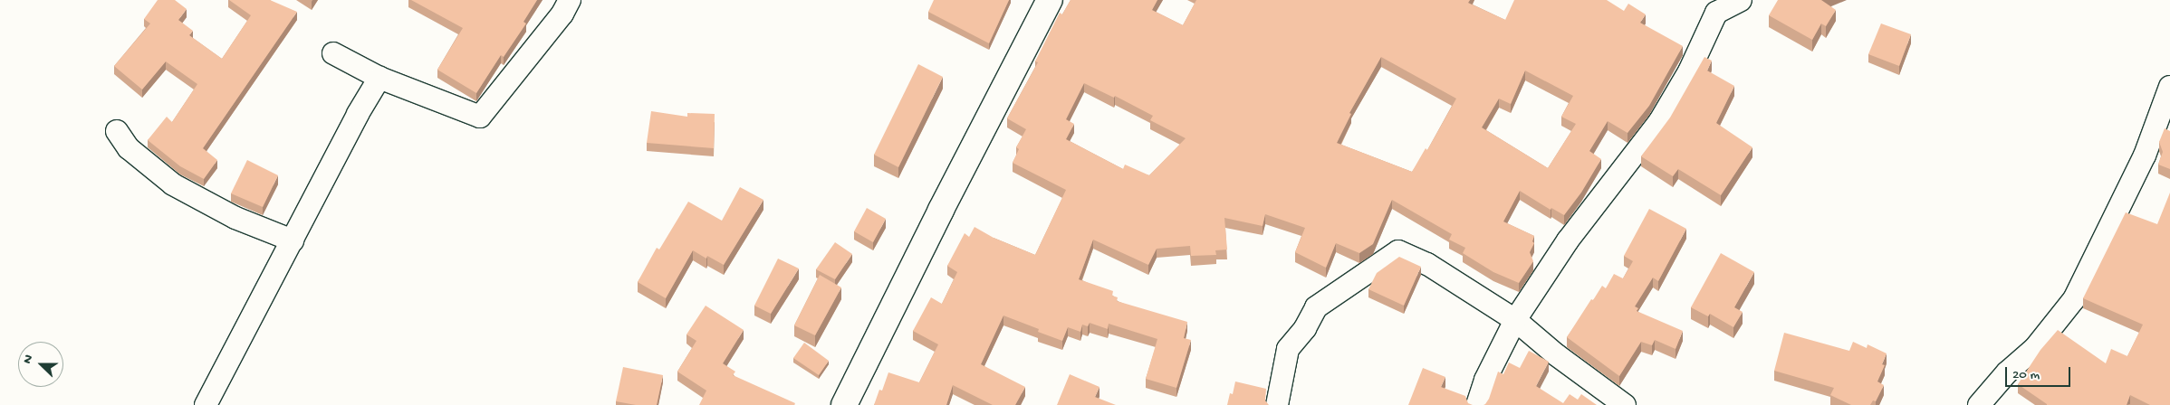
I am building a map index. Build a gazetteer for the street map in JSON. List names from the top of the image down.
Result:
{
  "scale_bar": "20 m",
  "north": "left"
}
